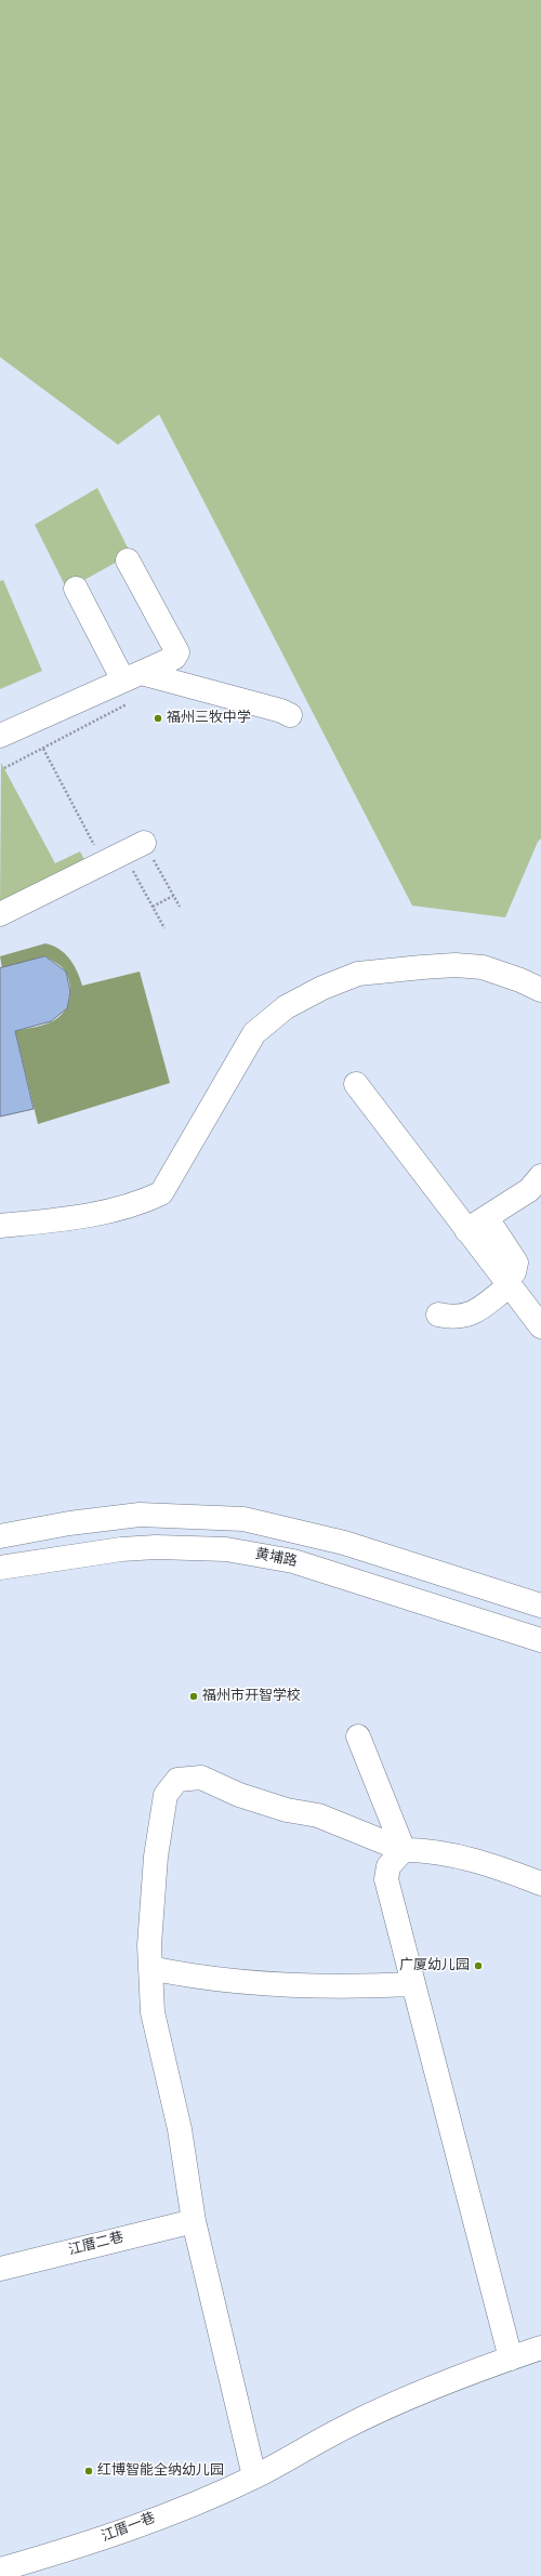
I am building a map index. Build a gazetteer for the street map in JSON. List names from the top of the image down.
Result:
{
  "streets": {
    "street": ["黄埔路", "江厝二巷", "江厝一巷"]
  },
  "places": [
    "福州三牧中学",
    "福州市开智学校",
    "广厦幼儿园",
    "红博智能全纳幼儿园"
  ]
}
